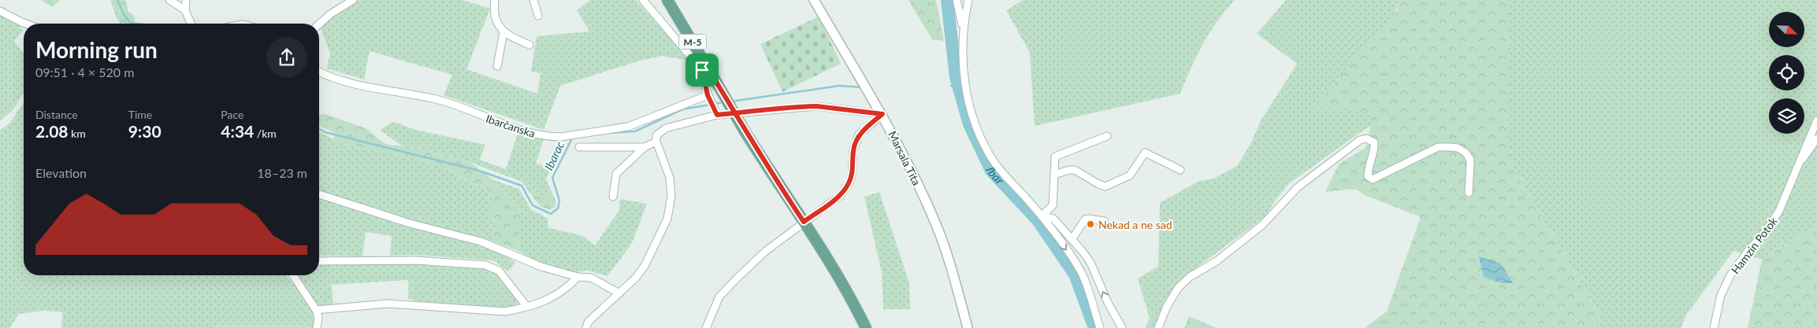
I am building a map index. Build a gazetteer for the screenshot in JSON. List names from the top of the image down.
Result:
{
  "streets": {
    "main road": ["M-5"],
    "street": ["Ibarčanska", "Marsala Tita", "Hamzin Potok"]
  },
  "water": ["Ibarac", "Ibar"],
  "places": ["Nekad a ne sad"],
  "north": "bottom right",
  "page": {
    "heading": ["Morning run", "09:51 · 4 × 520 m"],
    "stats": [
      ["Distance", "2.08 km"],
      ["Time", "9:30"],
      ["Pace", "4:34 /km"]
    ],
    "chart": ["Elevation", "18–23 m"]
  }
}
